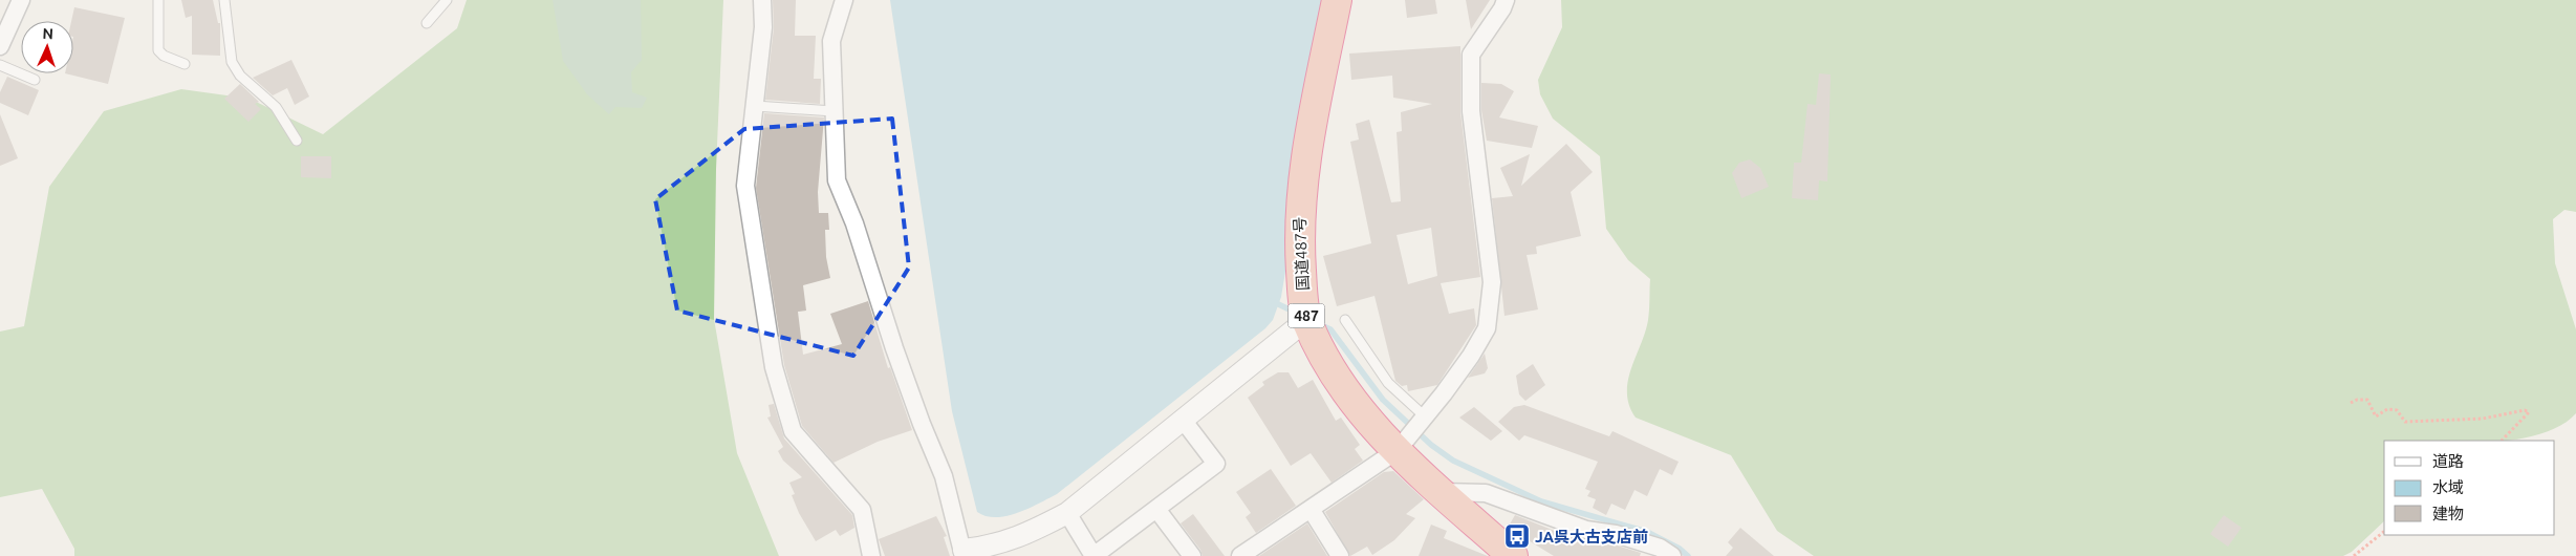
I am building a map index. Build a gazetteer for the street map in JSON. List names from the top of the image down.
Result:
{
  "streets": {
    "highway": ["国道487号", "487"]
  },
  "places": {
    "bus stop": ["JA呉大古支店前"]
  },
  "legend": ["道路", "水域", "建物"],
  "north": "top"
}
